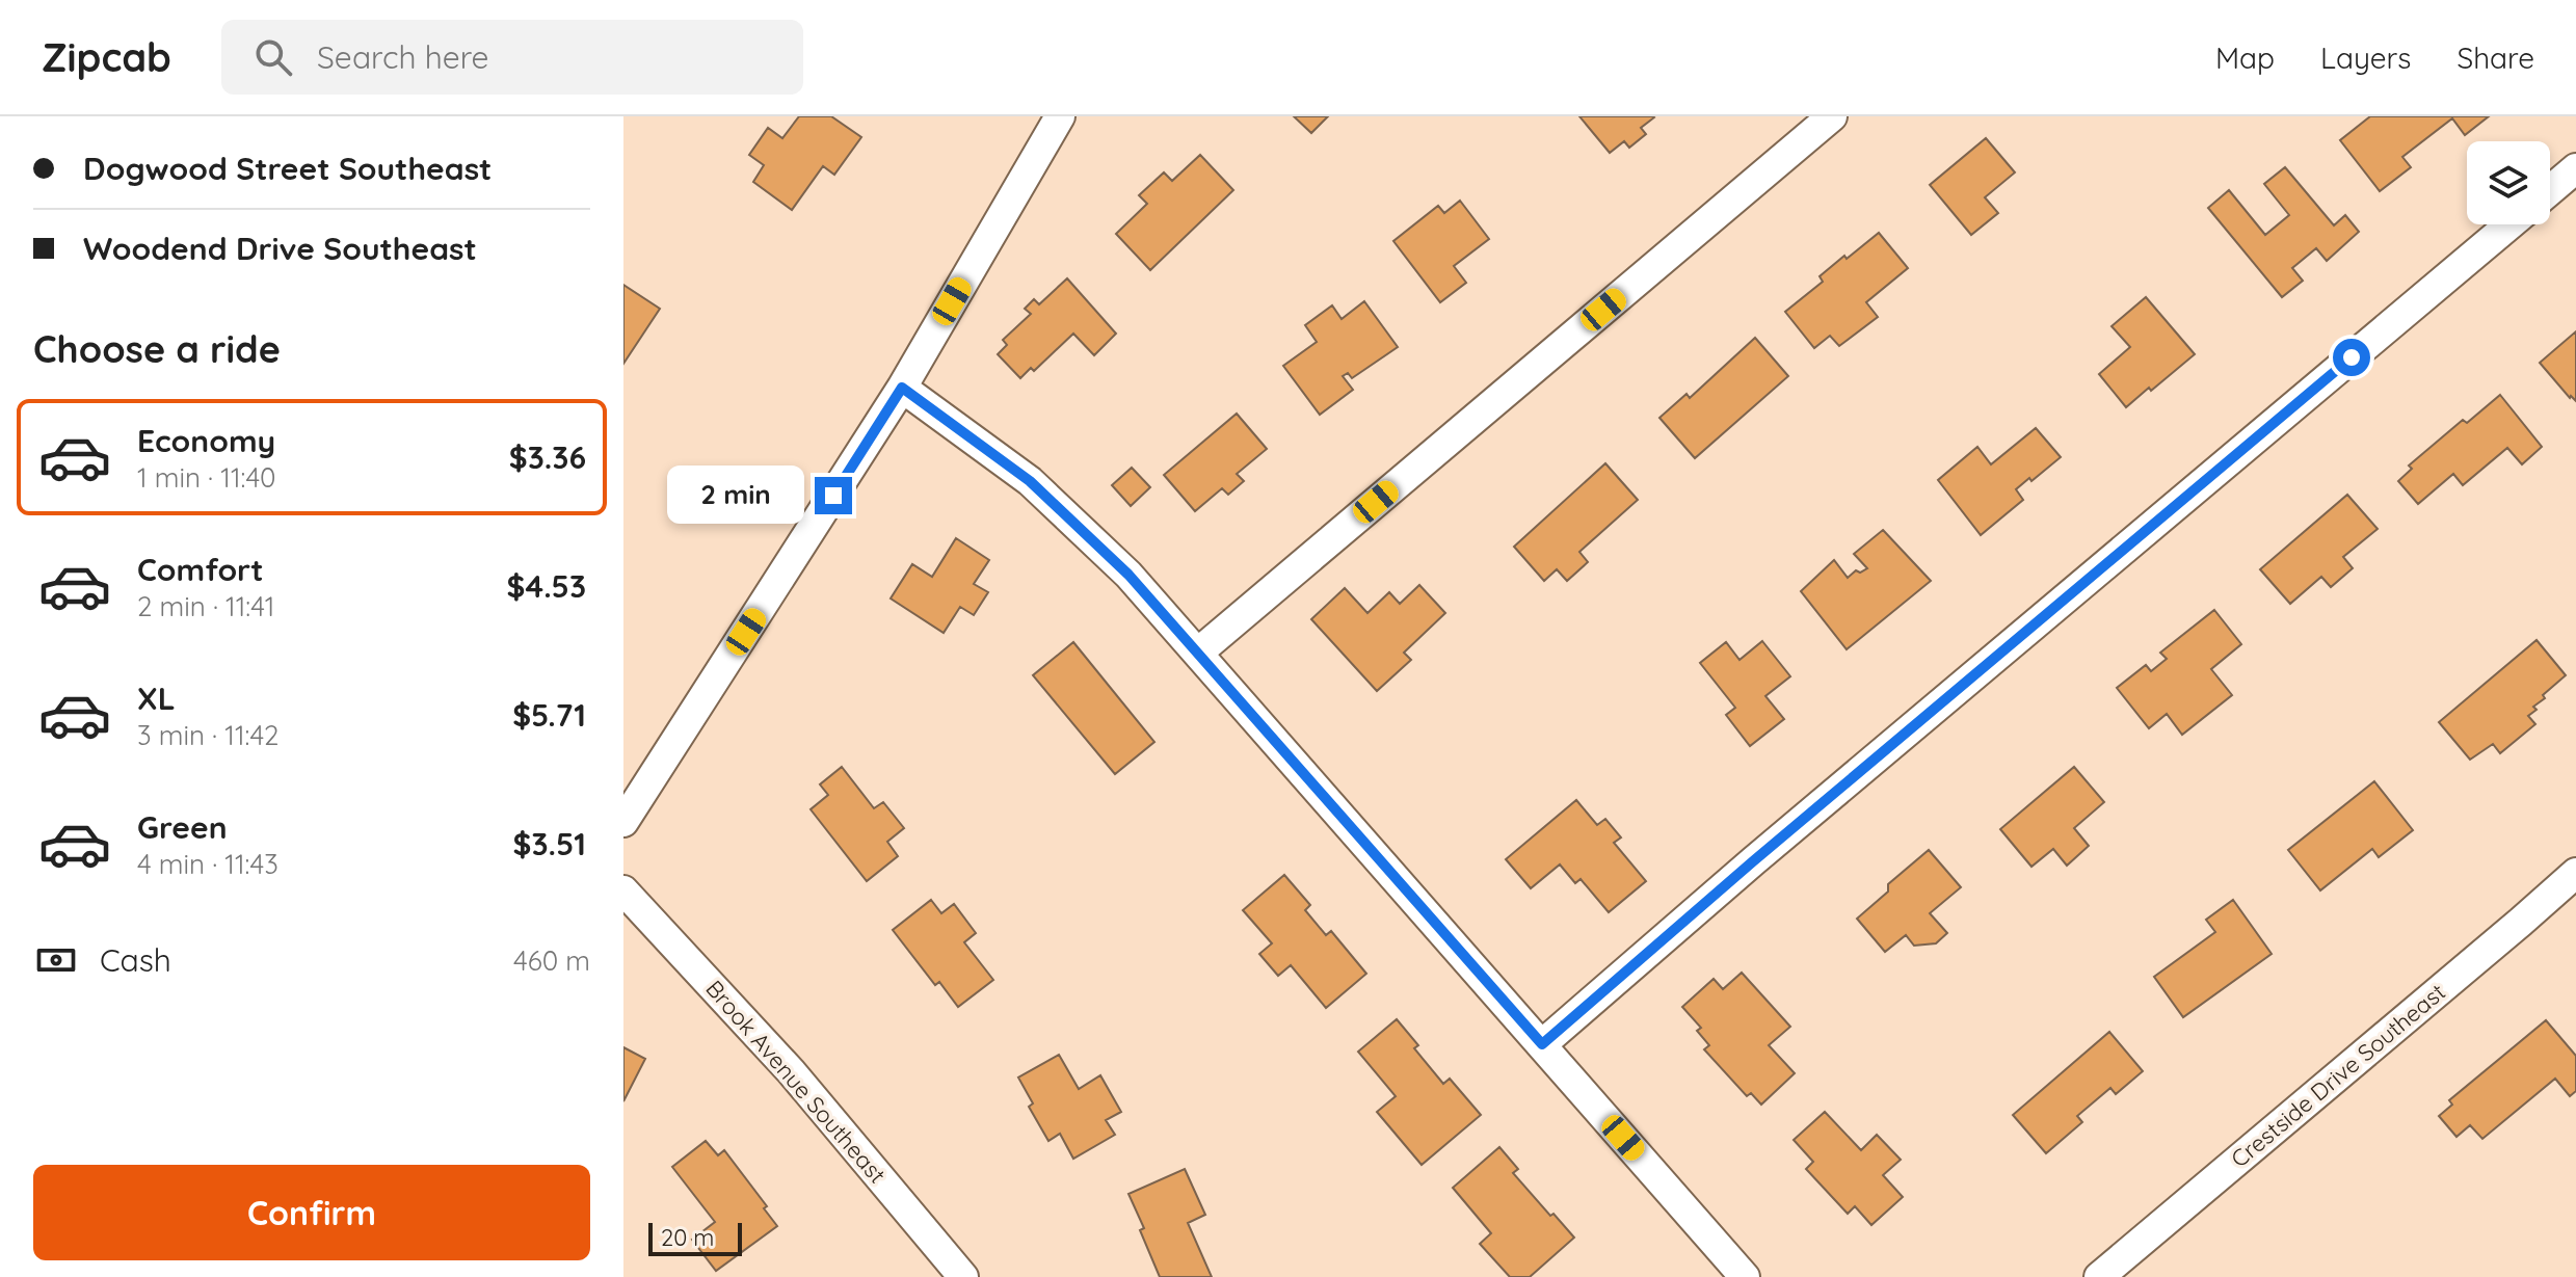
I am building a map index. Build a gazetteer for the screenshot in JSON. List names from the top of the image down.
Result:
{
  "streets": {
    "street": ["Crestside Drive Southeast", "Brook Avenue Southeast"]
  },
  "scale_bar": "20 m",
  "page": {
    "header": "Zipcab",
    "search": "Search here",
    "nav": ["Map", "Layers", "Share"],
    "banner": ["Dogwood Street Southeast", "Woodend Drive Southeast"],
    "heading": "Choose a ride",
    "list": [
      {
        "name": "Economy",
        "note": "1 min · 11:40",
        "value": "$3.36"
      },
      {
        "name": "Comfort",
        "note": "2 min · 11:41",
        "value": "$4.53"
      },
      {
        "name": "XL",
        "note": "3 min · 11:42",
        "value": "$5.71"
      },
      {
        "name": "Green",
        "note": "4 min · 11:43",
        "value": "$3.51"
      }
    ],
    "bubble": "2 min",
    "pay": ["Cash", "460 m"],
    "buttons": "Confirm",
    "scale": "20 m"
  }
}
